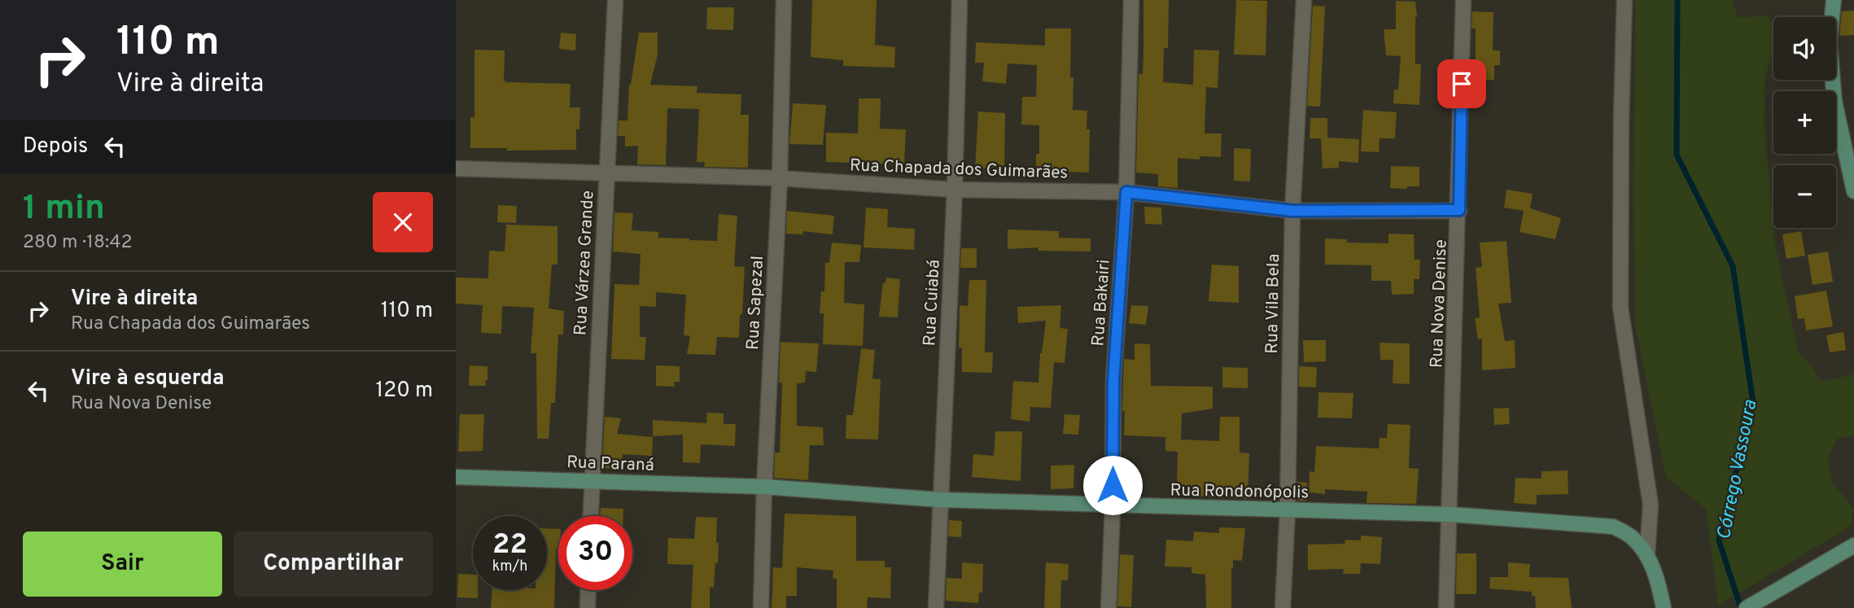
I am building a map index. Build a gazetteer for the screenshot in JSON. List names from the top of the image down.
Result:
{
  "streets": {
    "street": [
      "Rua Chapada dos Guimarães",
      "Rua Várzea Grande",
      "Rua Sapezal",
      "Rua Cuiabá",
      "Rua Bakairi",
      "Rua Vila Bela",
      "Rua Nova Denise",
      "Rua Paraná",
      "Rua Rondonópolis"
    ]
  },
  "crossings": [
    ["Rua Chapada dos Guimarães", "Rua Várzea Grande"],
    ["Rua Chapada dos Guimarães", "Rua Sapezal"],
    ["Rua Chapada dos Guimarães", "Rua Cuiabá"],
    ["Rua Chapada dos Guimarães", "Rua Bakairi"],
    ["Rua Chapada dos Guimarães", "Rua Vila Bela"],
    ["Rua Chapada dos Guimarães", "Rua Nova Denise"],
    ["Rua Várzea Grande", "Rua Paraná"],
    ["Rua Sapezal", "Rua Paraná"],
    ["Rua Sapezal", "Rua Rondonópolis"],
    ["Rua Cuiabá", "Rua Rondonópolis"],
    ["Rua Bakairi", "Rua Rondonópolis"],
    ["Rua Vila Bela", "Rua Rondonópolis"],
    ["Rua Nova Denise", "Rua Rondonópolis"],
    ["Rua Paraná", "Rua Rondonópolis"]
  ],
  "water": ["Córrego Vassoura"],
  "page": {
    "turn": ["110 m", "Vire à direita"],
    "map_buttons": ["+", "−"],
    "then": "Depois",
    "heading": ["1 min", "280 m · 18:42"],
    "list": [
      {
        "name": "Vire à direita",
        "note": "Rua Chapada dos Guimarães",
        "value": "110 m"
      },
      {
        "name": "Vire à esquerda",
        "note": "Rua Nova Denise",
        "value": "120 m"
      }
    ],
    "speed": "22 km/h",
    "limit": "30",
    "buttons": ["Sair", "Compartilhar"]
  }
}
